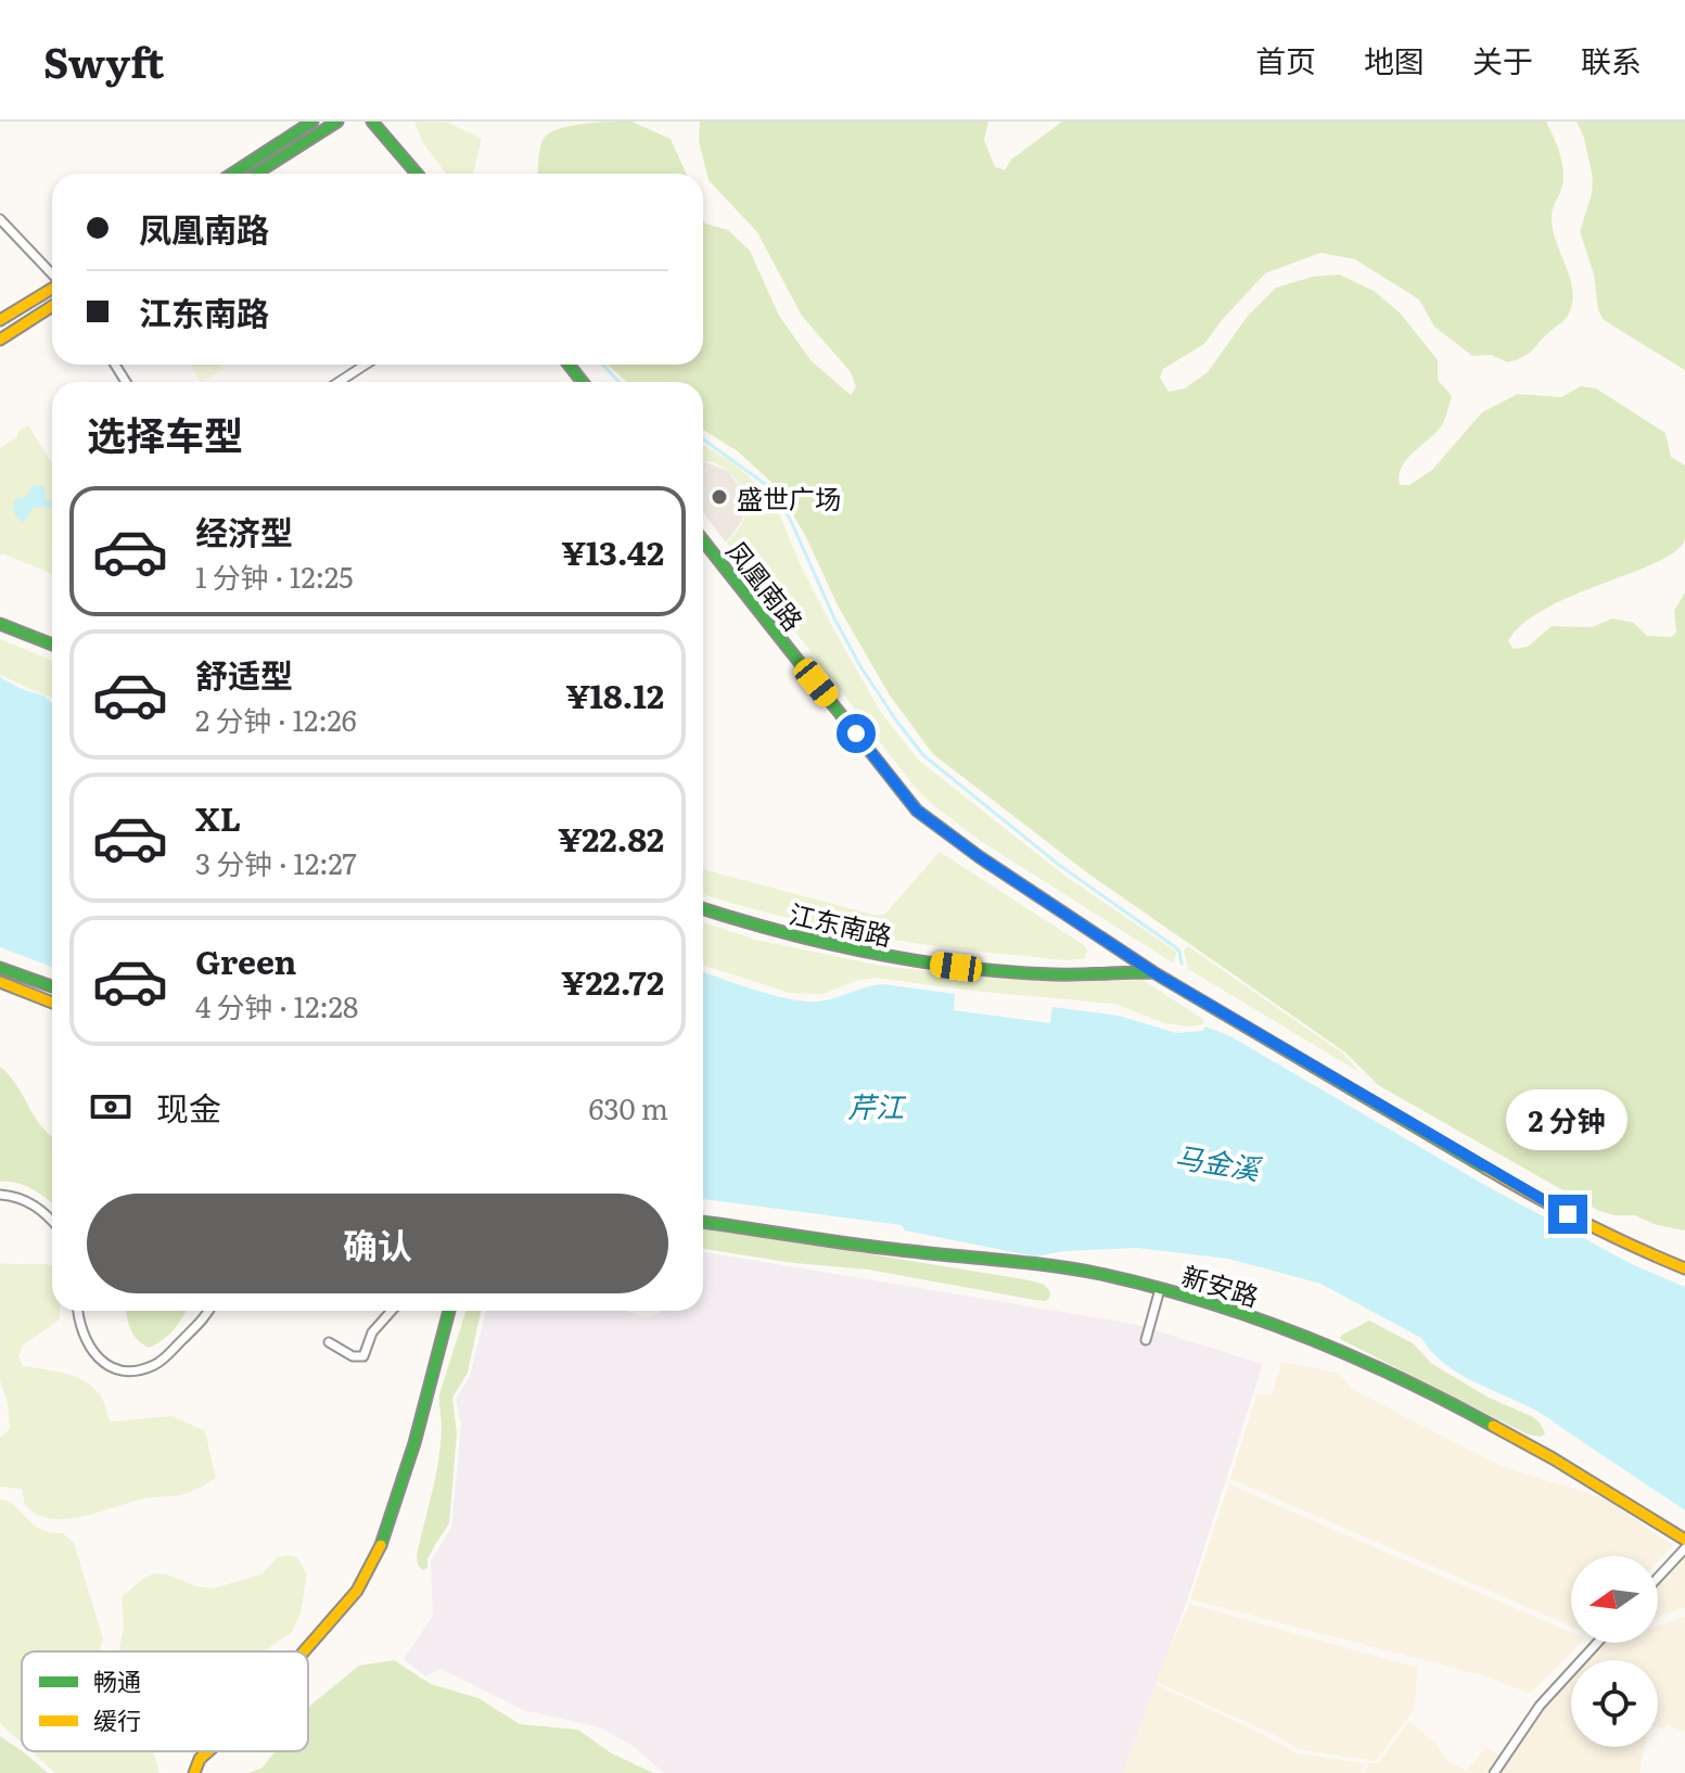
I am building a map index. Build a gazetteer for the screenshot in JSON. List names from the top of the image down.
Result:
{
  "streets": {
    "main road": ["凤凰南路", "江东南路", "新安路"]
  },
  "crossings": [
    ["凤凰南路", "江东南路"]
  ],
  "water": ["芹江", "马金溪"],
  "places": ["盛世广场"],
  "legend": ["畅通", "缓行"],
  "north": "left",
  "page": {
    "header": "Swyft",
    "nav": [
      "首页",
      "地图",
      "关于",
      "联系"
    ],
    "banner": ["凤凰南路", "江东南路"],
    "heading": "选择车型",
    "list": [
      {
        "name": "经济型",
        "note": "1 分钟 · 12:25",
        "value": "¥13.42"
      },
      {
        "name": "舒适型",
        "note": "2 分钟 · 12:26",
        "value": "¥18.12"
      },
      {
        "name": "XL",
        "note": "3 分钟 · 12:27",
        "value": "¥22.82"
      },
      {
        "name": "Green",
        "note": "4 分钟 · 12:28",
        "value": "¥22.72"
      }
    ],
    "pay": ["现金", "630 m"],
    "bubble": "2 分钟",
    "buttons": "确认"
  }
}
